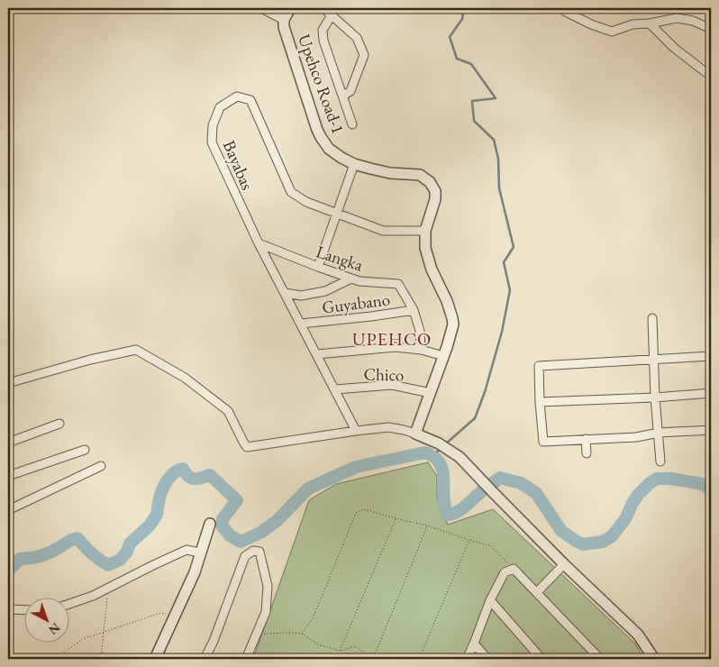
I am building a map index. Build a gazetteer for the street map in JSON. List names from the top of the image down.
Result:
{
  "streets": {
    "street": [
      "Upehco Road-1",
      "Bayabas",
      "Langka",
      "Guyabano",
      "Chico"
    ]
  },
  "crossings": [
    ["Upehco Road-1", "Bayabas"],
    ["Upehco Road-1", "Chico"],
    ["Bayabas", "Langka"],
    ["Bayabas", "Guyabano"],
    ["Bayabas", "Chico"],
    ["Langka", "Guyabano"]
  ],
  "districts": ["UPEHCO"],
  "north": "bottom right"
}
